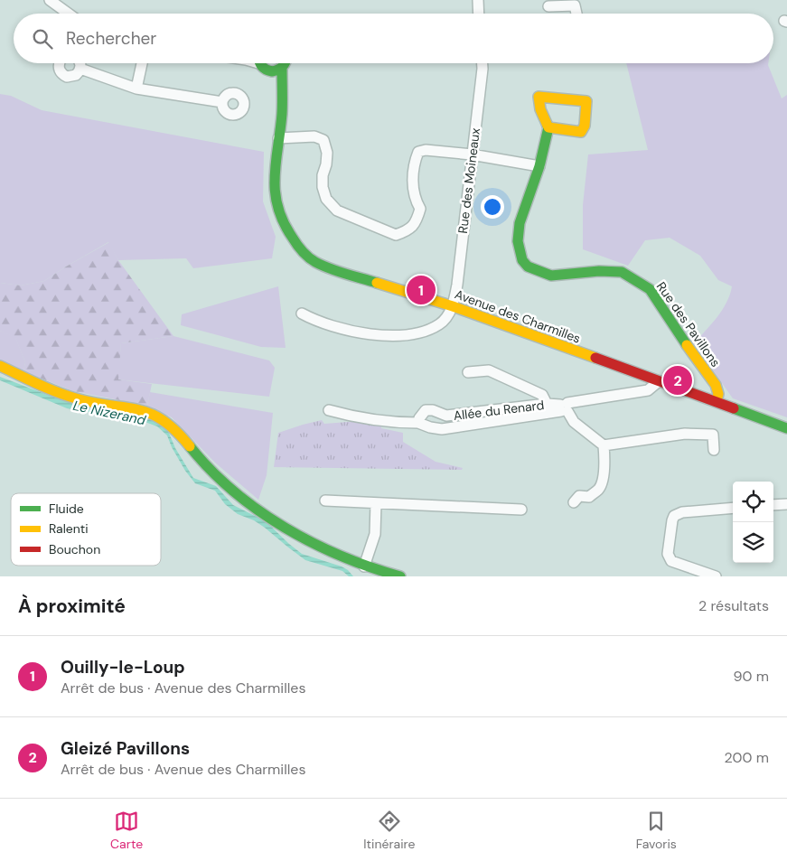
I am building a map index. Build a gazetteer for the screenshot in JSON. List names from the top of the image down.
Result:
{
  "streets": {
    "street": [
      "Rue des Moineaux",
      "Avenue des Charmilles",
      "Rue des Pavillons",
      "Allée du Renard"
    ]
  },
  "crossings": [
    ["Rue des Moineaux", "Avenue des Charmilles"],
    ["Avenue des Charmilles", "Rue des Pavillons"],
    ["Avenue des Charmilles", "Allée du Renard"]
  ],
  "water": ["Le Nizerand"],
  "legend": ["Fluide", "Ralenti", "Bouchon"],
  "page": {
    "search": "Rechercher",
    "pins": ["1", "2"],
    "heading": ["À proximité", "2 résultats"],
    "list": [
      {
        "mark": "1",
        "name": "Ouilly-le-Loup",
        "note": "Arrêt de bus · Avenue des Charmilles",
        "value": "90 m"
      },
      {
        "mark": "2",
        "name": "Gleizé Pavillons",
        "note": "Arrêt de bus · Avenue des Charmilles",
        "value": "200 m"
      }
    ],
    "nav": ["Carte", "Itinéraire", "Favoris"]
  }
}
